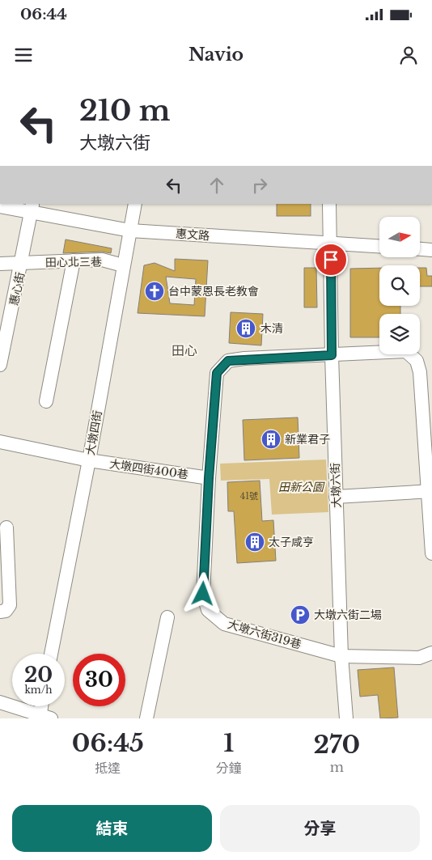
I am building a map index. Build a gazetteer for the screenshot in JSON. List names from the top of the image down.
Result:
{
  "streets": {
    "street": [
      "惠文路",
      "田心北三巷",
      "惠心街",
      "大墩四街",
      "大墩四街400巷",
      "大墩六街",
      "大墩六街319巷"
    ]
  },
  "crossings": [
    ["惠文路", "惠心街"],
    ["惠文路", "大墩四街"],
    ["惠文路", "大墩六街"],
    ["田心北三巷", "惠心街"],
    ["田心北三巷", "大墩四街"],
    ["大墩四街", "大墩四街400巷"],
    ["大墩四街400巷", "大墩六街319巷"],
    ["大墩六街", "大墩六街319巷"]
  ],
  "districts": ["田心"],
  "parks": ["田新公園"],
  "places": {
    "church": ["台中蒙恩長老教會"],
    "building": ["木清", "新業君子", "太子咸亨"],
    "parking": ["大墩六街二場"]
  },
  "house_numbers": ["41號"],
  "north": "right",
  "page": {
    "status": "06:44",
    "header": "Navio",
    "turn": ["210 m", "大墩六街"],
    "speed": "20 km/h",
    "limit": "30",
    "eta": [
      "06:45",
      "抵達",
      "1",
      "分鐘",
      "270",
      "m"
    ],
    "buttons": ["結束", "分享"]
  }
}
